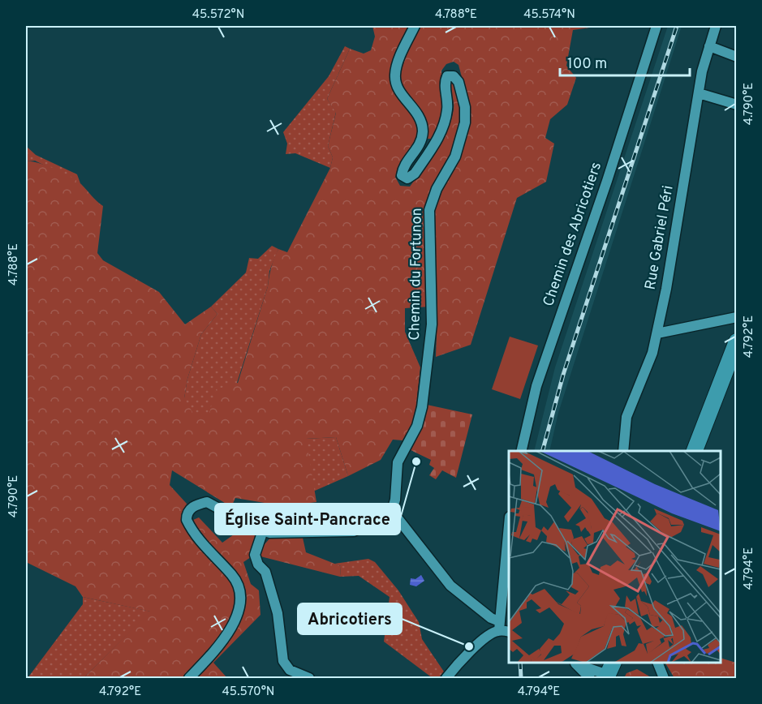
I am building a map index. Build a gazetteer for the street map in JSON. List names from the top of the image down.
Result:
{
  "streets": {
    "street": ["Chemin des Abricotiers", "Rue Gabriel Péri", "Chemin du Fortunon"]
  },
  "places": ["Église Saint-Pancrace", "Abricotiers"],
  "scale_bar": "100 m",
  "coordinates": [
    "45.572°N",
    "4.788°E",
    "45.574°N",
    "4.790°E",
    "4.792°E",
    "4.794°E",
    "45.570°N"
  ]
}
